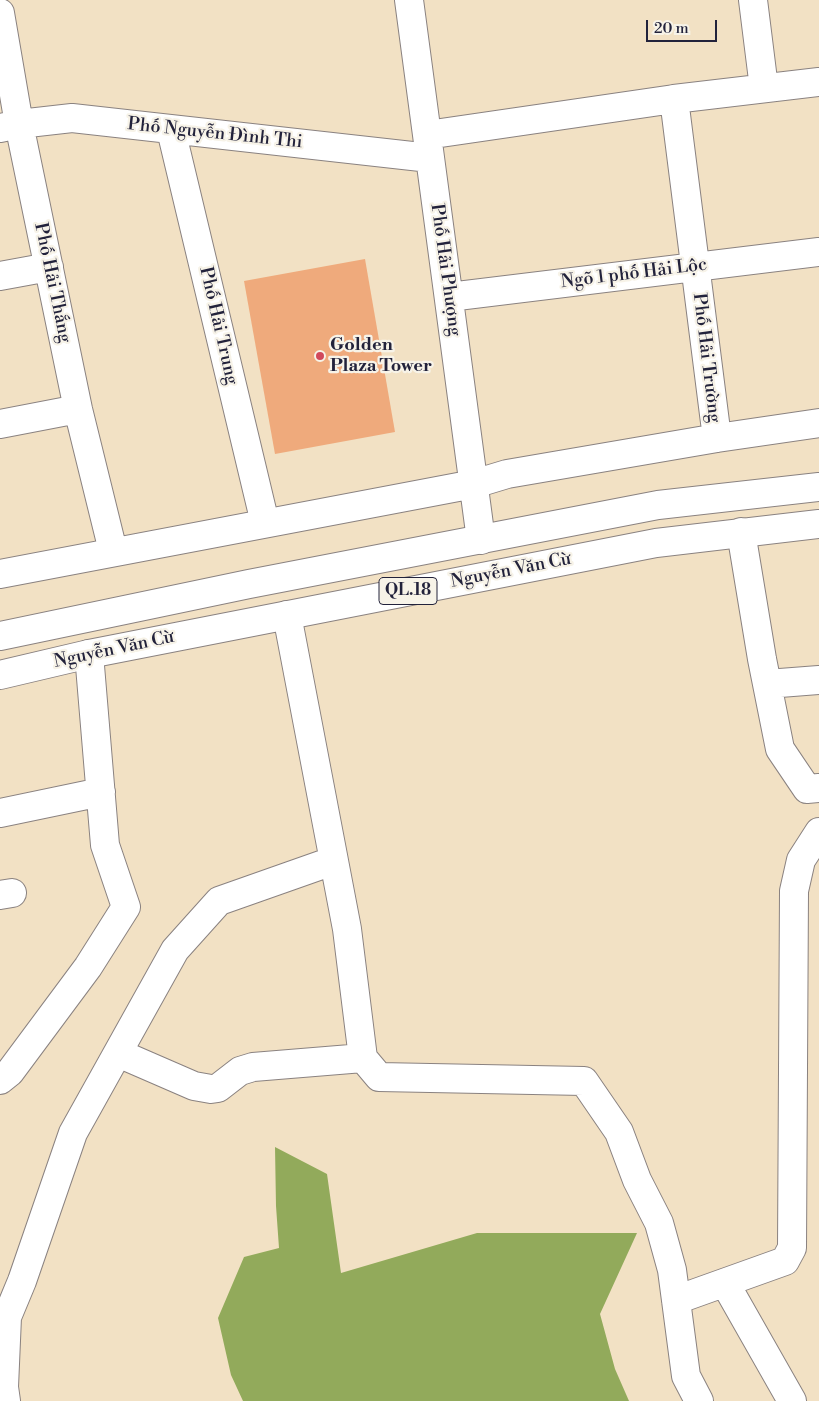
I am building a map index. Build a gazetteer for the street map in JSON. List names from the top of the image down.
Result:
{
  "streets": {
    "street": [
      "Phố Nguyễn Đình Thi",
      "Phố Hải Phượng",
      "Ngõ 1 phố Hải Lộc",
      "Phố Hải Thắng",
      "Phố Hải Trung",
      "Phố Hải Trường",
      "Nguyễn Văn Cừ",
      "QL.18"
    ]
  },
  "crossings": [
    ["Phố Nguyễn Đình Thi", "Phố Hải Phượng"],
    ["Phố Nguyễn Đình Thi", "Phố Hải Thắng"],
    ["Phố Nguyễn Đình Thi", "Phố Hải Trung"],
    ["Phố Nguyễn Đình Thi", "Phố Hải Trường"],
    ["Phố Hải Phượng", "Ngõ 1 phố Hải Lộc"],
    ["Phố Hải Phượng", "Nguyễn Văn Cừ"],
    ["Ngõ 1 phố Hải Lộc", "Phố Hải Trường"]
  ],
  "places": ["Golden Plaza Tower"],
  "scale_bar": "20 m"
}
